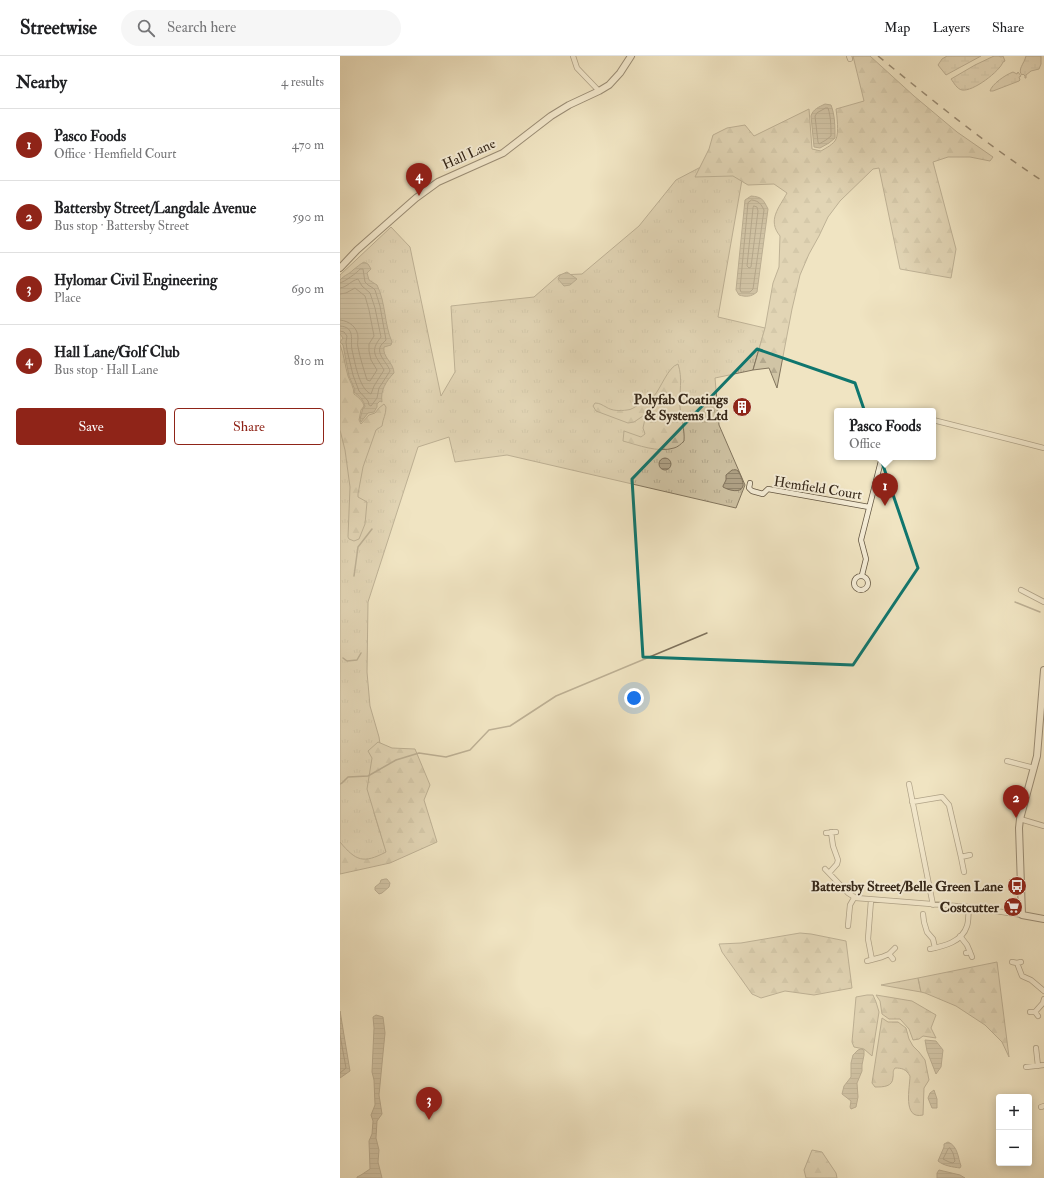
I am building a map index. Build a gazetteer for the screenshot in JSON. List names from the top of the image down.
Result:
{
  "streets": {
    "street": ["Hall Lane", "Hemfield Court"]
  },
  "places": {
    "building": ["Polyfab Coatings & Systems Ltd"],
    "bus stop": ["Battersby Street/Belle Green Lane"],
    "supermarket": ["Costcutter"]
  },
  "page": {
    "header": "Streetwise",
    "search": "Search here",
    "nav": ["Map", "Layers", "Share"],
    "heading": ["Nearby", "4 results"],
    "list": [
      {
        "mark": "1",
        "name": "Pasco Foods",
        "note": "Office · Hemfield Court",
        "value": "470 m"
      },
      {
        "mark": "2",
        "name": "Battersby Street/Langdale Avenue",
        "note": "Bus stop · Battersby Street",
        "value": "590 m"
      },
      {
        "mark": "3",
        "name": "Hylomar Civil Engineering",
        "note": "Place",
        "value": "690 m"
      },
      {
        "mark": "4",
        "name": "Hall Lane/Golf Club",
        "note": "Bus stop · Hall Lane",
        "value": "810 m"
      }
    ],
    "pins": [
      "4",
      "1",
      "2",
      "3"
    ],
    "buttons": ["Save", "Share"],
    "popup": ["Pasco Foods", "Office"],
    "map_buttons": ["+", "−"]
  }
}
